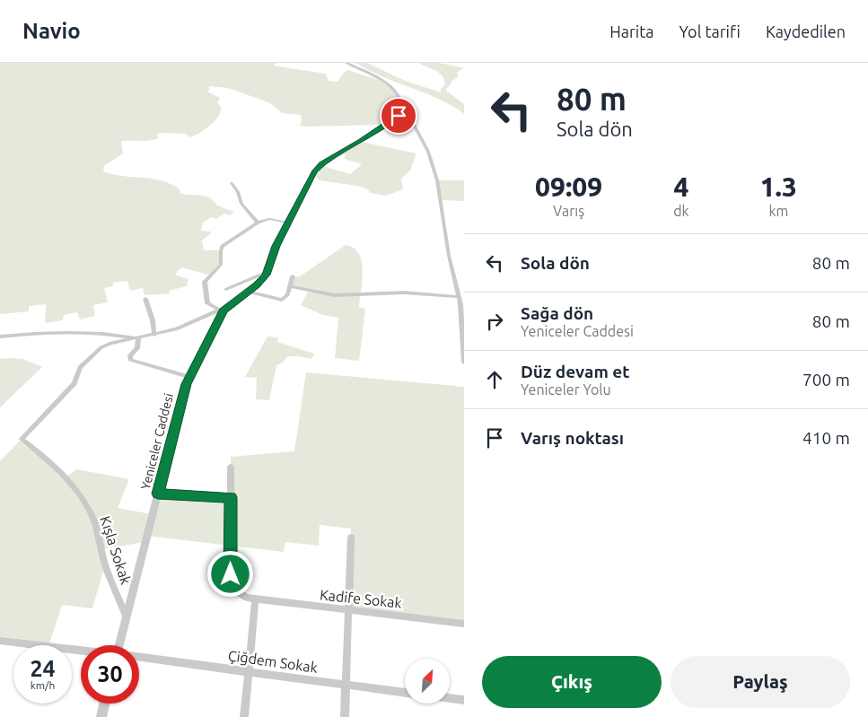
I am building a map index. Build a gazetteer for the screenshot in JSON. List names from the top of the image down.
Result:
{
  "streets": {
    "street": [
      "Yeniceler Caddesi",
      "Kışla Sokak",
      "Kadife Sokak",
      "Çiğdem Sokak"
    ]
  },
  "crossings": [
    ["Yeniceler Caddesi", "Kışla Sokak"]
  ],
  "north": "top right",
  "page": {
    "header": "Navio",
    "nav": ["Harita", "Yol tarifi", "Kaydedilen"],
    "turn": ["80 m", "Sola dön"],
    "eta": [
      "09:09",
      "Varış",
      "4",
      "dk",
      "1.3",
      "km"
    ],
    "list": [
      {
        "name": "Sola dön",
        "value": "80 m"
      },
      {
        "name": "Sağa dön",
        "note": "Yeniceler Caddesi",
        "value": "80 m"
      },
      {
        "name": "Düz devam et",
        "note": "Yeniceler Yolu",
        "value": "700 m"
      },
      {
        "name": "Varış noktası",
        "value": "410 m"
      }
    ],
    "speed": "24 km/h",
    "limit": "30",
    "buttons": ["Çıkış", "Paylaş"]
  }
}
